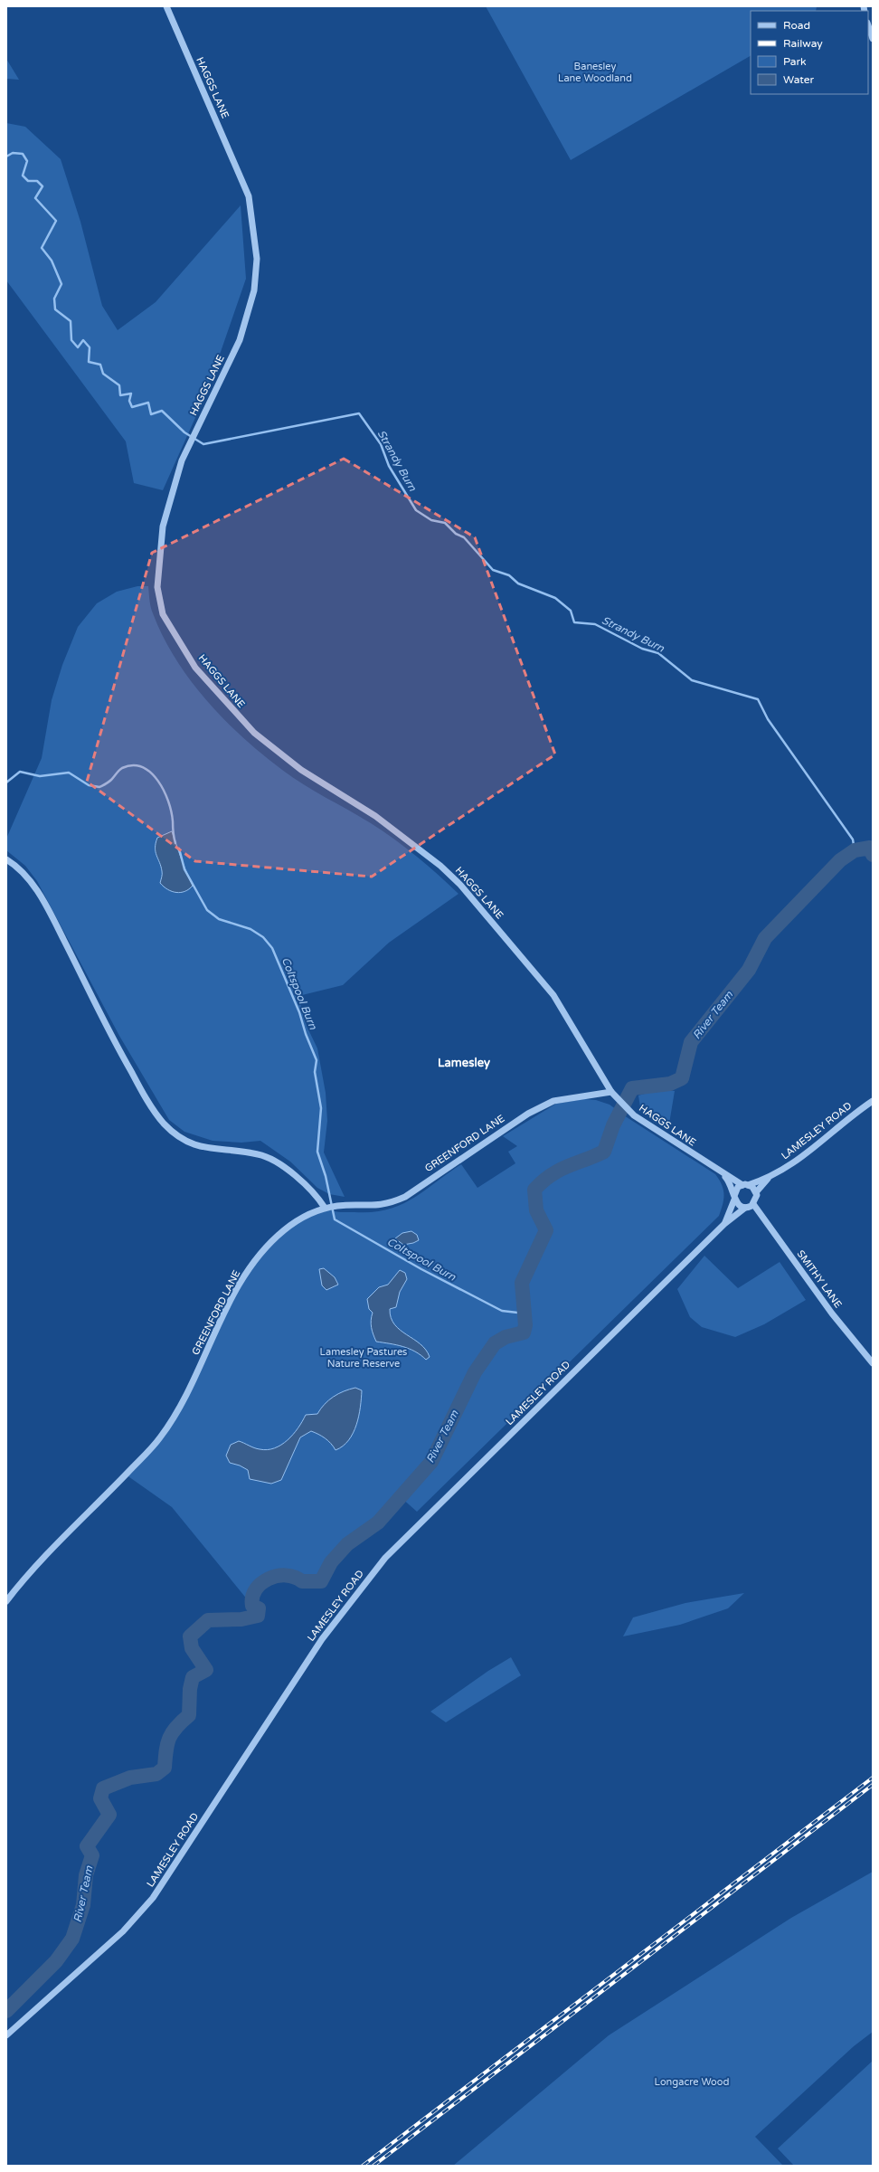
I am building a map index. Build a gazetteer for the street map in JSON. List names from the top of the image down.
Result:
{
  "streets": {
    "street": [
      "HAGGS LANE",
      "LAMESLEY ROAD",
      "GREENFORD LANE",
      "SMITHY LANE"
    ]
  },
  "crossings": [
    ["HAGGS LANE", "LAMESLEY ROAD"],
    ["HAGGS LANE", "GREENFORD LANE"],
    ["HAGGS LANE", "SMITHY LANE"],
    ["LAMESLEY ROAD", "SMITHY LANE"]
  ],
  "districts": ["Lamesley"],
  "water": ["Strandy Burn", "Coltspool Burn", "River Team"],
  "parks": ["Banesley Lane Woodland", "Lamesley Pastures Nature Reserve", "Longacre Wood"],
  "legend": [
    "Road",
    "Railway",
    "Park",
    "Water"
  ]
}
